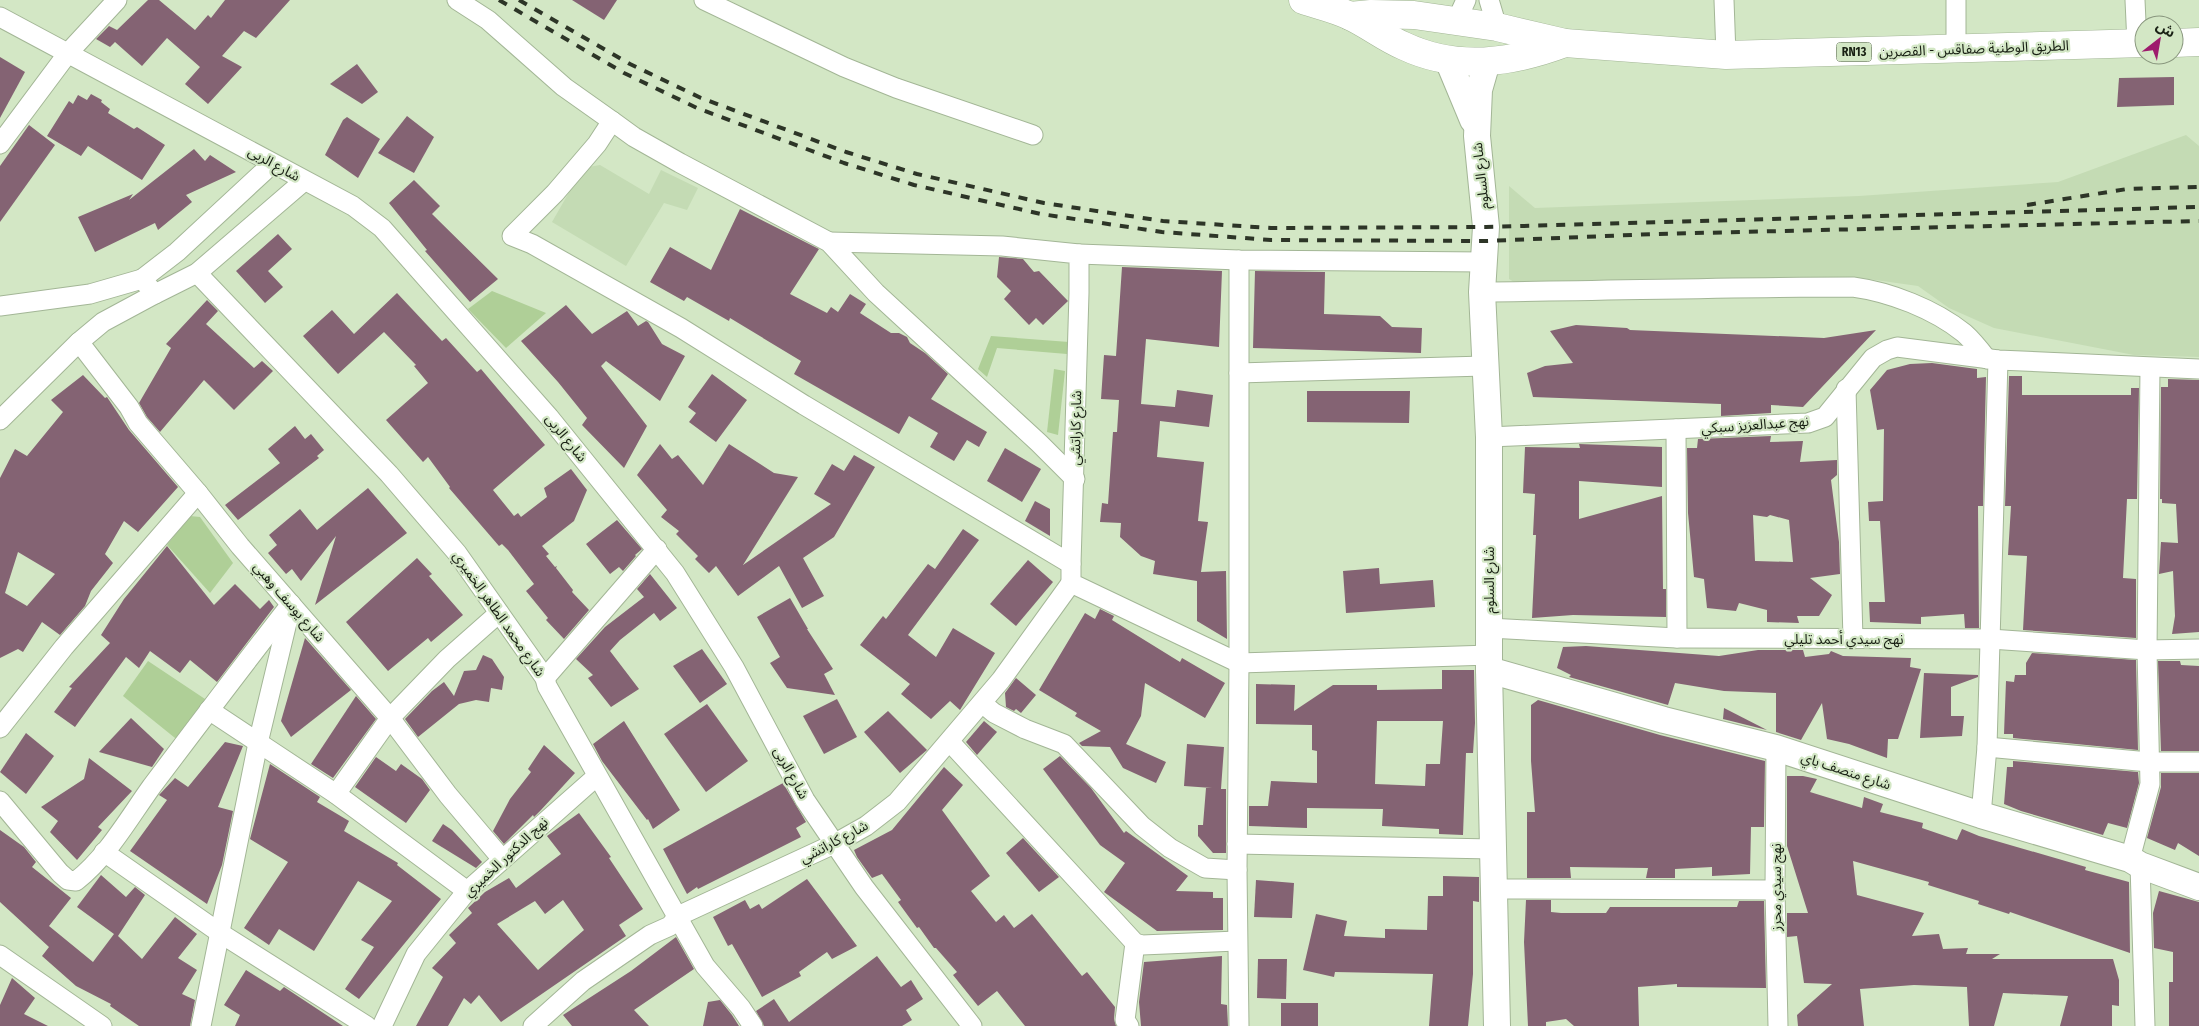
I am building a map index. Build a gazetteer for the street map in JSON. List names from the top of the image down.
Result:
{
  "streets": {
    "main road": ["الطريق الوطنية صفاقس - القصرين", "RN13"],
    "street": [
      "شارع الربى",
      "شارع السلوم",
      "نهج عبدالعزيز سبكي",
      "شارع كاراتشي",
      "شارع يوسف وهبي",
      "شارع محمد الطاهر الخميري",
      "نهج سيدي أحمد تليلي",
      "شارع منصف باي",
      "نهج الدكتور الخميري",
      "نهج سيدي محرز"
    ]
  },
  "crossings": [
    ["الطريق الوطنية صفاقس - القصرين", "شارع السلوم"],
    ["شارع الربى", "شارع كاراتشي"],
    ["شارع السلوم", "نهج عبدالعزيز سبكي"],
    ["شارع السلوم", "نهج سيدي أحمد تليلي"],
    ["شارع السلوم", "شارع منصف باي"],
    ["شارع كاراتشي", "شارع محمد الطاهر الخميري"],
    ["شارع يوسف وهبي", "نهج الدكتور الخميري"],
    ["شارع محمد الطاهر الخميري", "نهج الدكتور الخميري"],
    ["شارع منصف باي", "نهج سيدي محرز"]
  ],
  "north": "top right"
}
